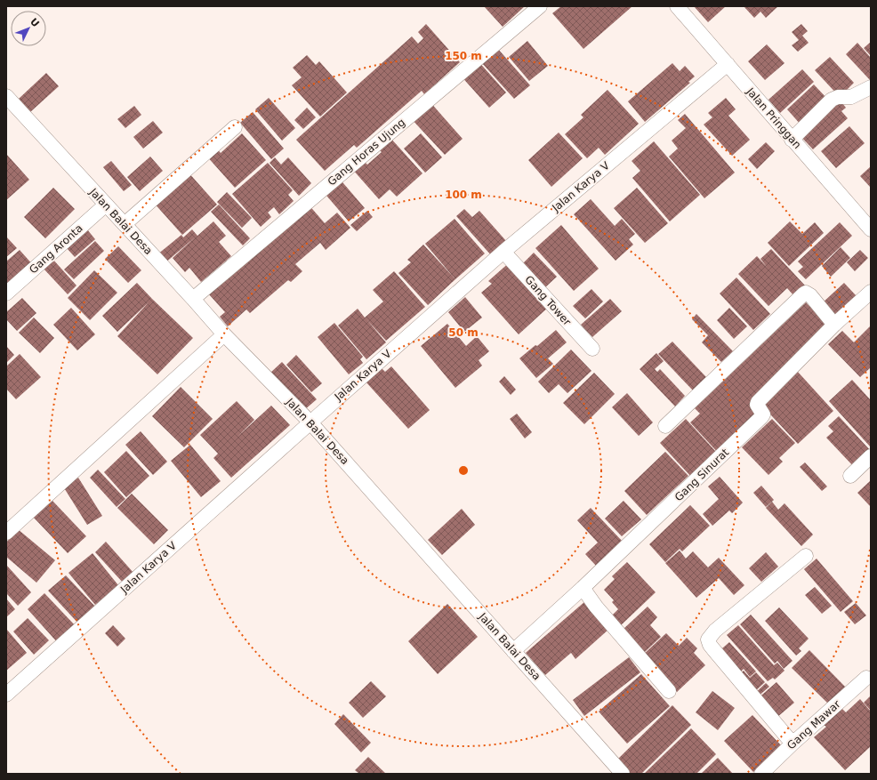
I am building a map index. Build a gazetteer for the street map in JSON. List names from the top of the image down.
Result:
{
  "streets": {
    "street": [
      "Jalan Pringgan",
      "Gang Horas Ujung",
      "Jalan Karya V",
      "Jalan Balai Desa",
      "Gang Aronta",
      "Gang Tower",
      "Gang Sinurat",
      "Gang Mawar"
    ]
  },
  "crossings": [
    ["Jalan Pringgan", "Jalan Karya V"],
    ["Gang Horas Ujung", "Jalan Balai Desa"],
    ["Jalan Karya V", "Jalan Balai Desa"],
    ["Jalan Karya V", "Gang Tower"],
    ["Jalan Balai Desa", "Gang Aronta"],
    ["Jalan Balai Desa", "Gang Sinurat"]
  ],
  "north": "top right",
  "rings": ["150 m", "100 m", "50 m"]
}
